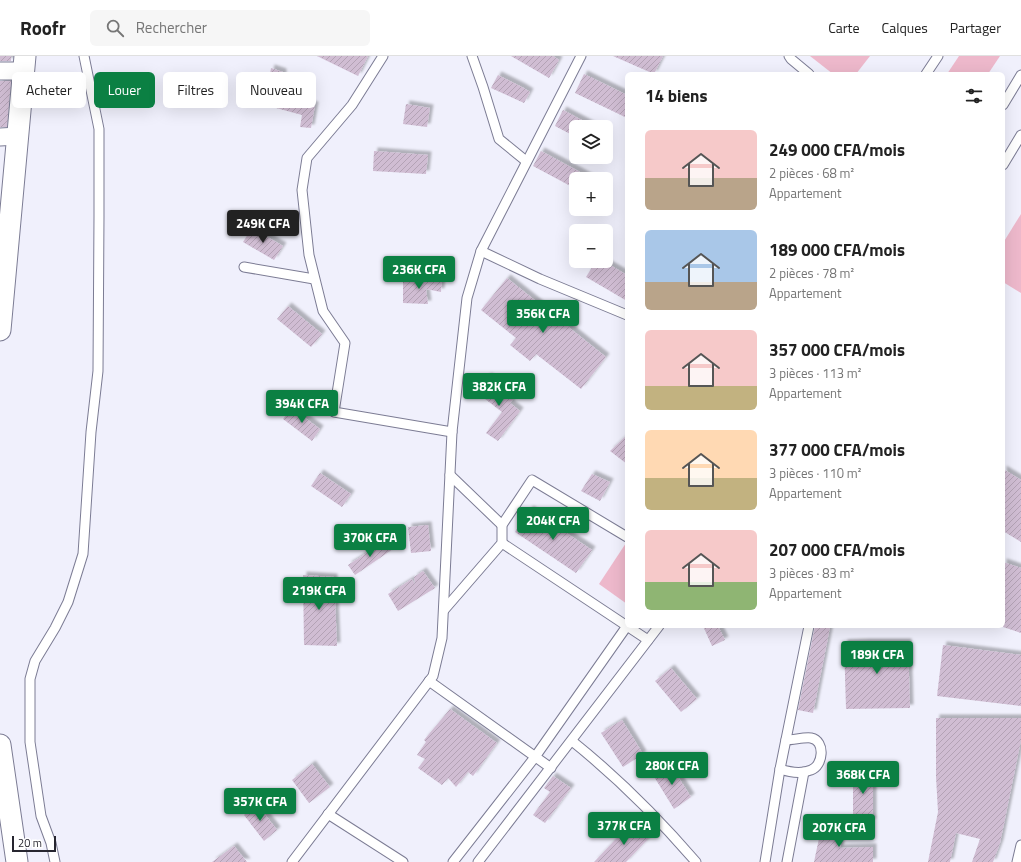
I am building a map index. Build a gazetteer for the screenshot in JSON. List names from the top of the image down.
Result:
{
  "scale_bar": "20 m",
  "page": {
    "header": "Roofr",
    "search": "Rechercher",
    "nav": ["Carte", "Calques", "Partager"],
    "chip": [
      "Acheter",
      "Louer",
      "Filtres",
      "Nouveau"
    ],
    "heading": "14 biens",
    "map_buttons": ["+", "−"],
    "list": [
      {
        "name": "249 000 CFA/mois",
        "note": "2 pièces · 68 m² · Appartement"
      },
      {
        "name": "189 000 CFA/mois",
        "note": "2 pièces · 78 m² · Appartement"
      },
      {
        "name": "357 000 CFA/mois",
        "note": "3 pièces · 113 m² · Appartement"
      },
      {
        "name": "377 000 CFA/mois",
        "note": "3 pièces · 110 m² · Appartement"
      },
      {
        "name": "207 000 CFA/mois",
        "note": "3 pièces · 83 m² · Appartement"
      }
    ],
    "price": [
      "249K CFA",
      "236K CFA",
      "356K CFA",
      "382K CFA",
      "394K CFA",
      "204K CFA",
      "370K CFA",
      "219K CFA",
      "189K CFA",
      "280K CFA",
      "368K CFA",
      "357K CFA",
      "377K CFA",
      "207K CFA"
    ],
    "scale": "20 m"
  }
}
